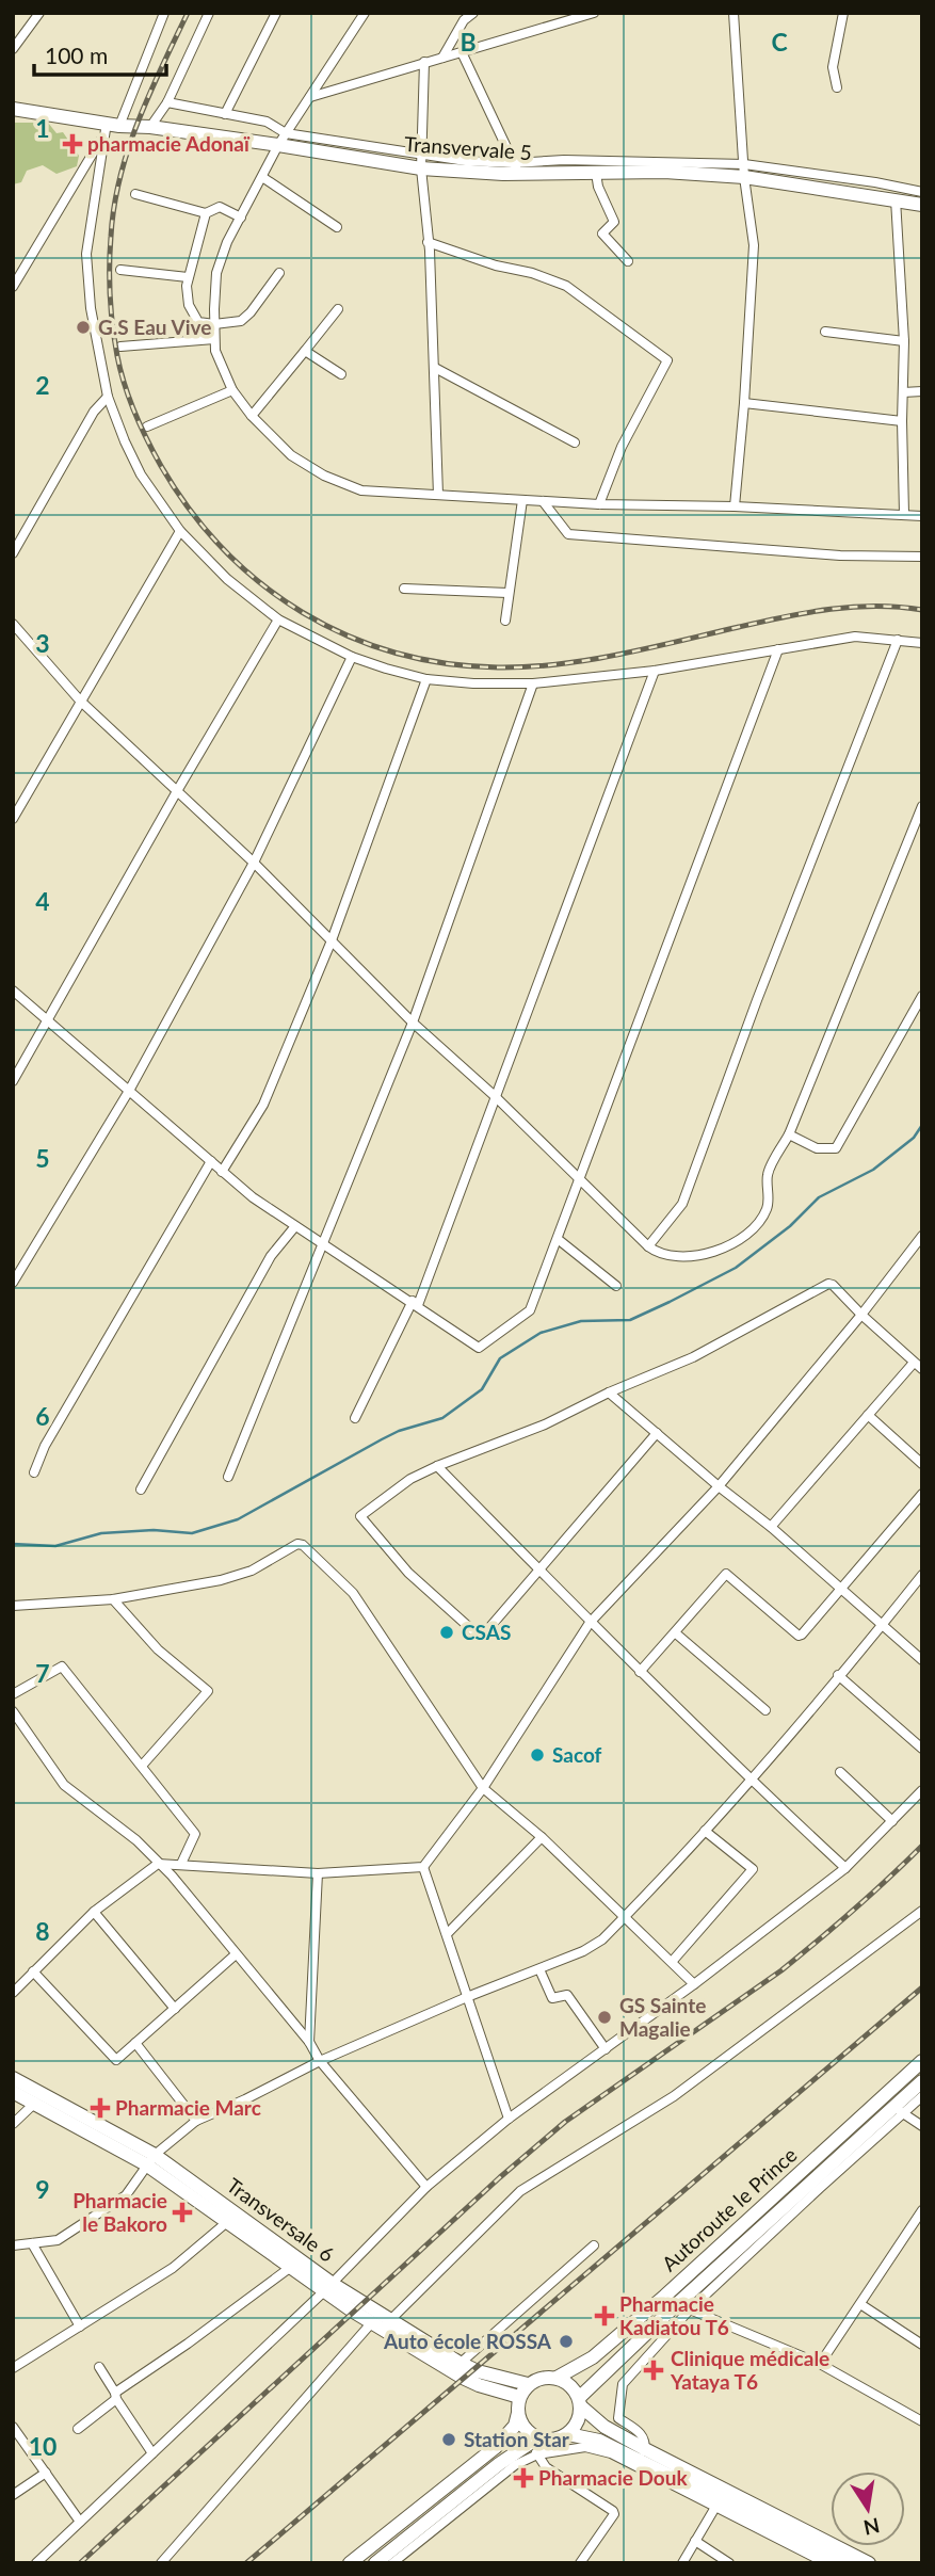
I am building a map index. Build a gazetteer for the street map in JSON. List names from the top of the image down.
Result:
{
  "streets": {
    "main road": ["Transvervale 5", "Autoroute le Prince", "Transversale 6"]
  },
  "crossings": [
    ["Autoroute le Prince", "Transversale 6"]
  ],
  "places": {
    "health": [
      "pharmacie Adonaï",
      "Pharmacie Marc",
      "Pharmacie le Bakoro",
      "Pharmacie Kadiatou T6",
      "Clinique médicale Yataya T6",
      "Pharmacie Douk"
    ],
    "other": [
      "G.S Eau Vive",
      "CSAS",
      "Sacof",
      "GS Sainte Magalie",
      "Auto école ROSSA",
      "Station Star"
    ]
  },
  "scale_bar": "100 m",
  "north": "bottom",
  "grid": {
    "columns": ["B", "C"],
    "rows": [
      "1",
      "2",
      "3",
      "4",
      "5",
      "6",
      "7",
      "8",
      "9",
      "10"
    ]
  }
}
